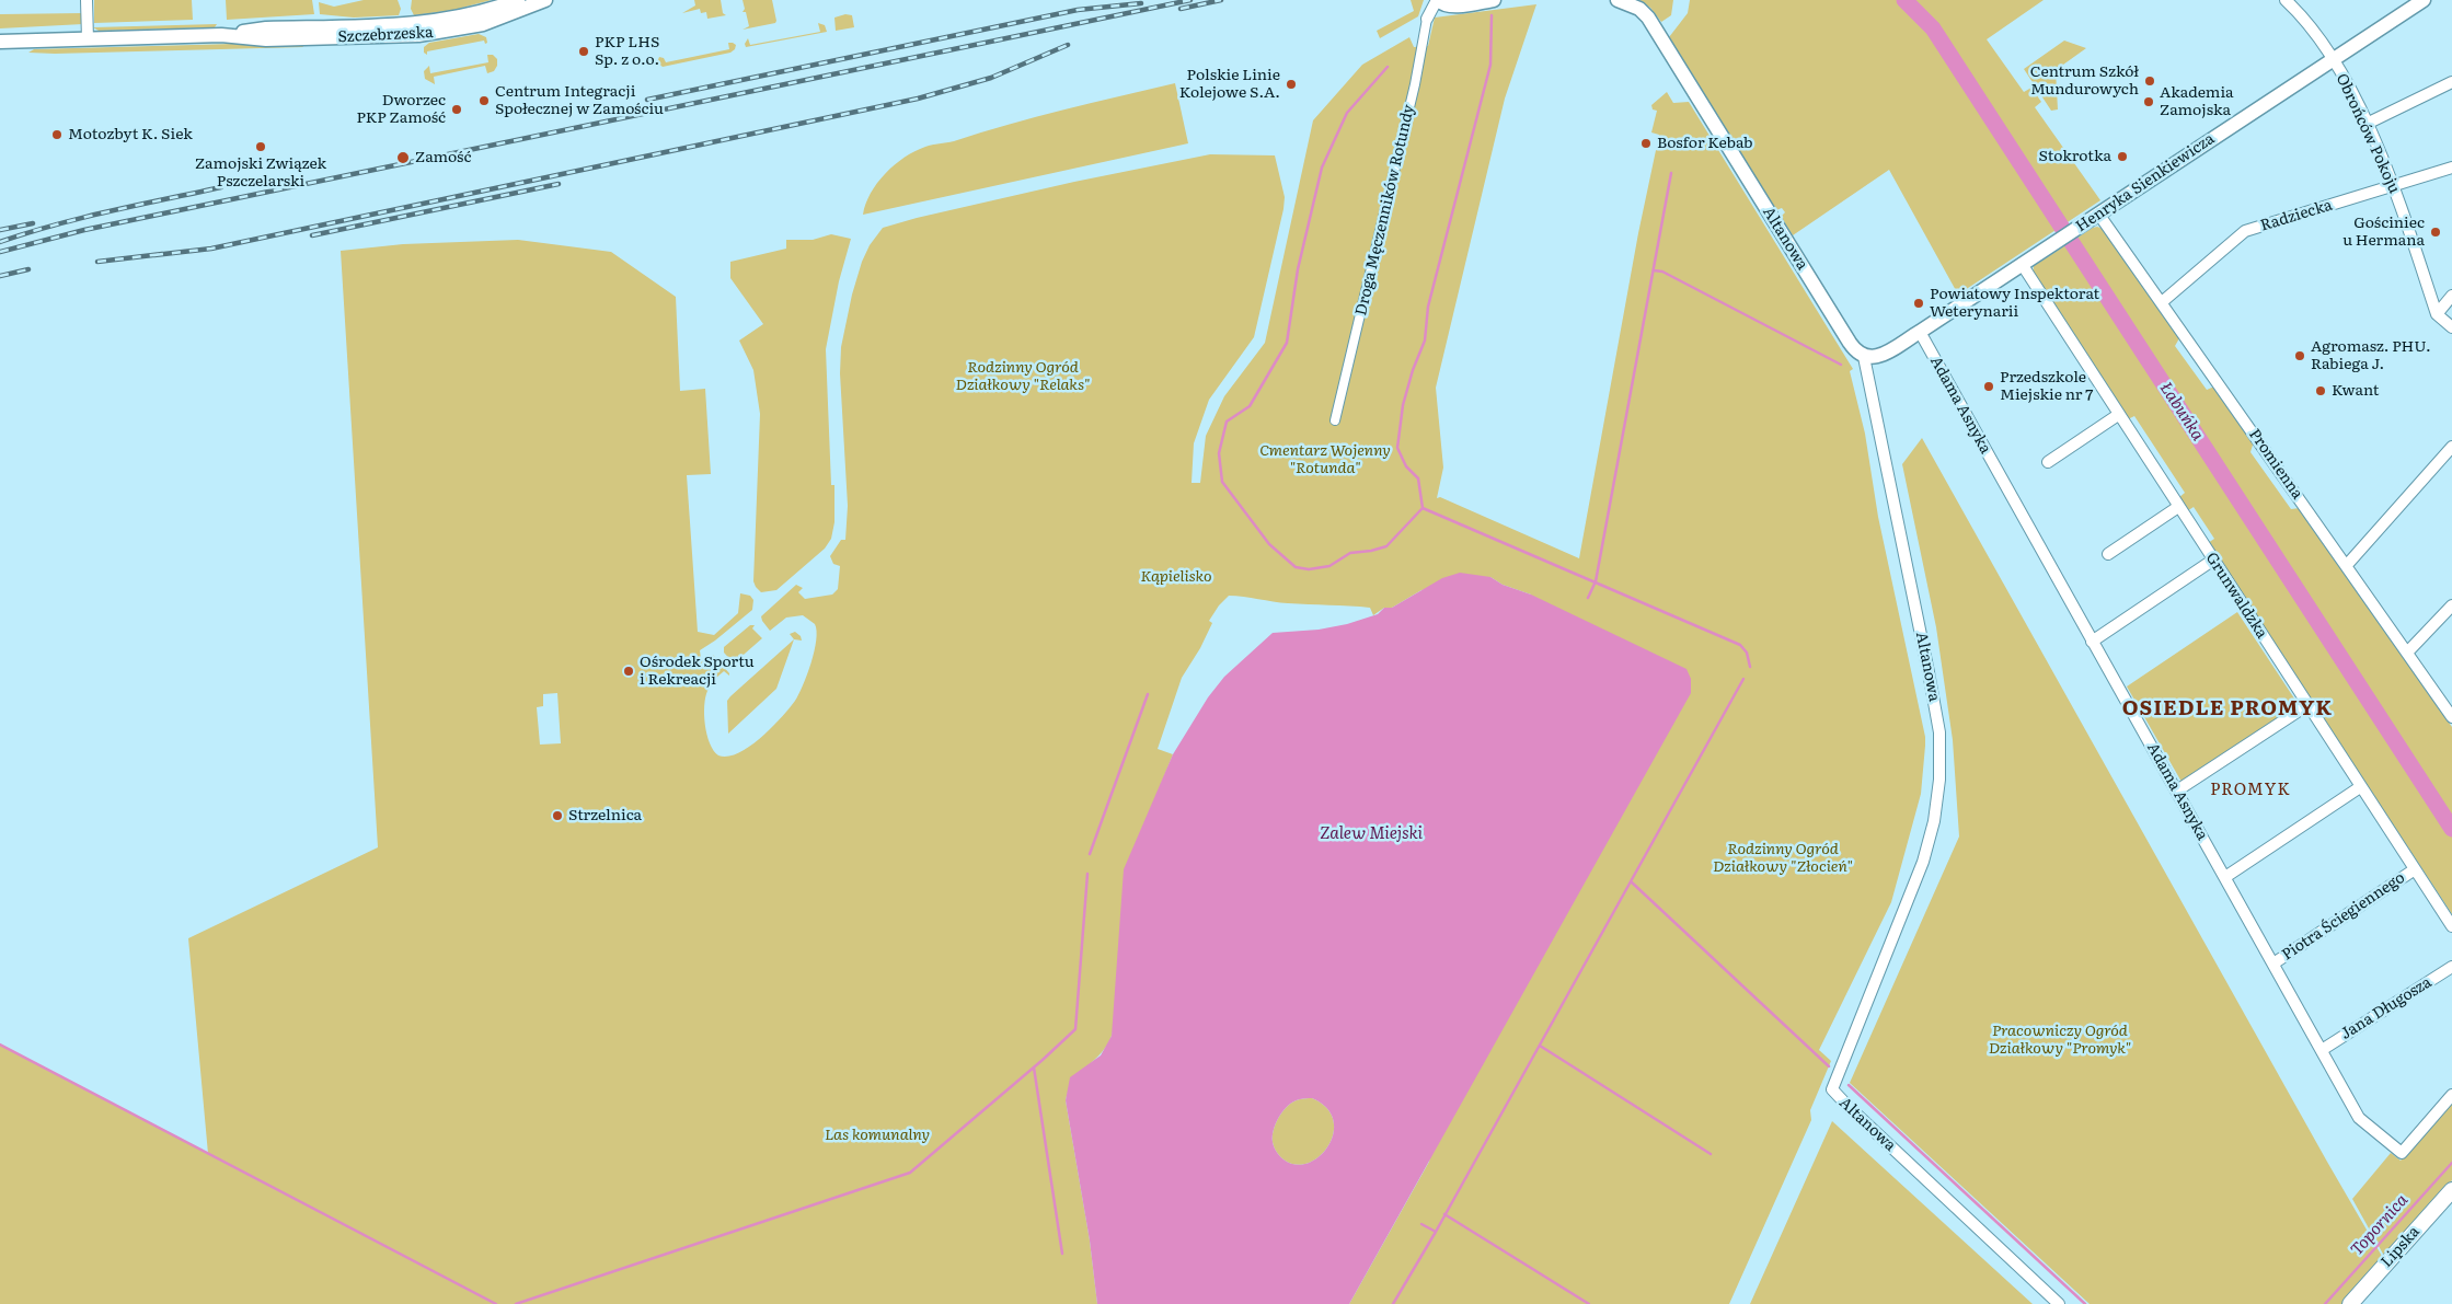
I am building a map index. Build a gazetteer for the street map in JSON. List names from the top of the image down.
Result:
{
  "streets": {
    "main road": ["Lipska"],
    "street": [
      "Szczebrzeska",
      "Obrońców Pokoju",
      "Henryka Sienkiewicza",
      "Droga Męczenników Rotundy",
      "Radziecka",
      "Altanowa",
      "Adama Asnyka",
      "Promienna",
      "Grunwaldzka",
      "Piotra Ściegiennego",
      "Jana Długosza"
    ]
  },
  "crossings": [
    ["Obrońców Pokoju", "Henryka Sienkiewicza"],
    ["Obrońców Pokoju", "Radziecka"],
    ["Henryka Sienkiewicza", "Altanowa"],
    ["Henryka Sienkiewicza", "Adama Asnyka"],
    ["Henryka Sienkiewicza", "Promienna"],
    ["Henryka Sienkiewicza", "Grunwaldzka"],
    ["Radziecka", "Promienna"],
    ["Adama Asnyka", "Piotra Ściegiennego"],
    ["Adama Asnyka", "Jana Długosza"],
    ["Grunwaldzka", "Piotra Ściegiennego"]
  ],
  "districts": ["OSIEDLE PROMYK", "PROMYK"],
  "water": ["Łabuńka", "Zalew Miejski", "Topornica"],
  "parks": [
    "Rodzinny Ogród Działkowy \"Relaks\"",
    "Cmentarz Wojenny \"Rotunda\"",
    "Kąpielisko",
    "Rodzinny Ogród Działkowy \"Złocień\"",
    "Pracowniczy Ogród Działkowy \"Promyk\"",
    "Las komunalny"
  ],
  "places": [
    "PKP LHS Sp. z o.o.",
    "Centrum Szkół Mundurowych",
    "Polskie Linie Kolejowe S.A.",
    "Centrum Integracji Społecznej w Zamościu",
    "Akademia Zamojska",
    "Dworzec PKP Zamość",
    "Motozbyt K. Siek",
    "Bosfor Kebab",
    "Zamojski Związek Pszczelarski",
    "Stokrotka",
    "Zamość",
    "Gościniec u Hermana",
    "Powiatowy Inspektorat Weterynarii",
    "Agromasz. PHU. Rabiega J.",
    "Przedszkole Miejskie nr 7",
    "Kwant",
    "Ośrodek Sportu i Rekreacji",
    "Strzelnica"
  ]
}
